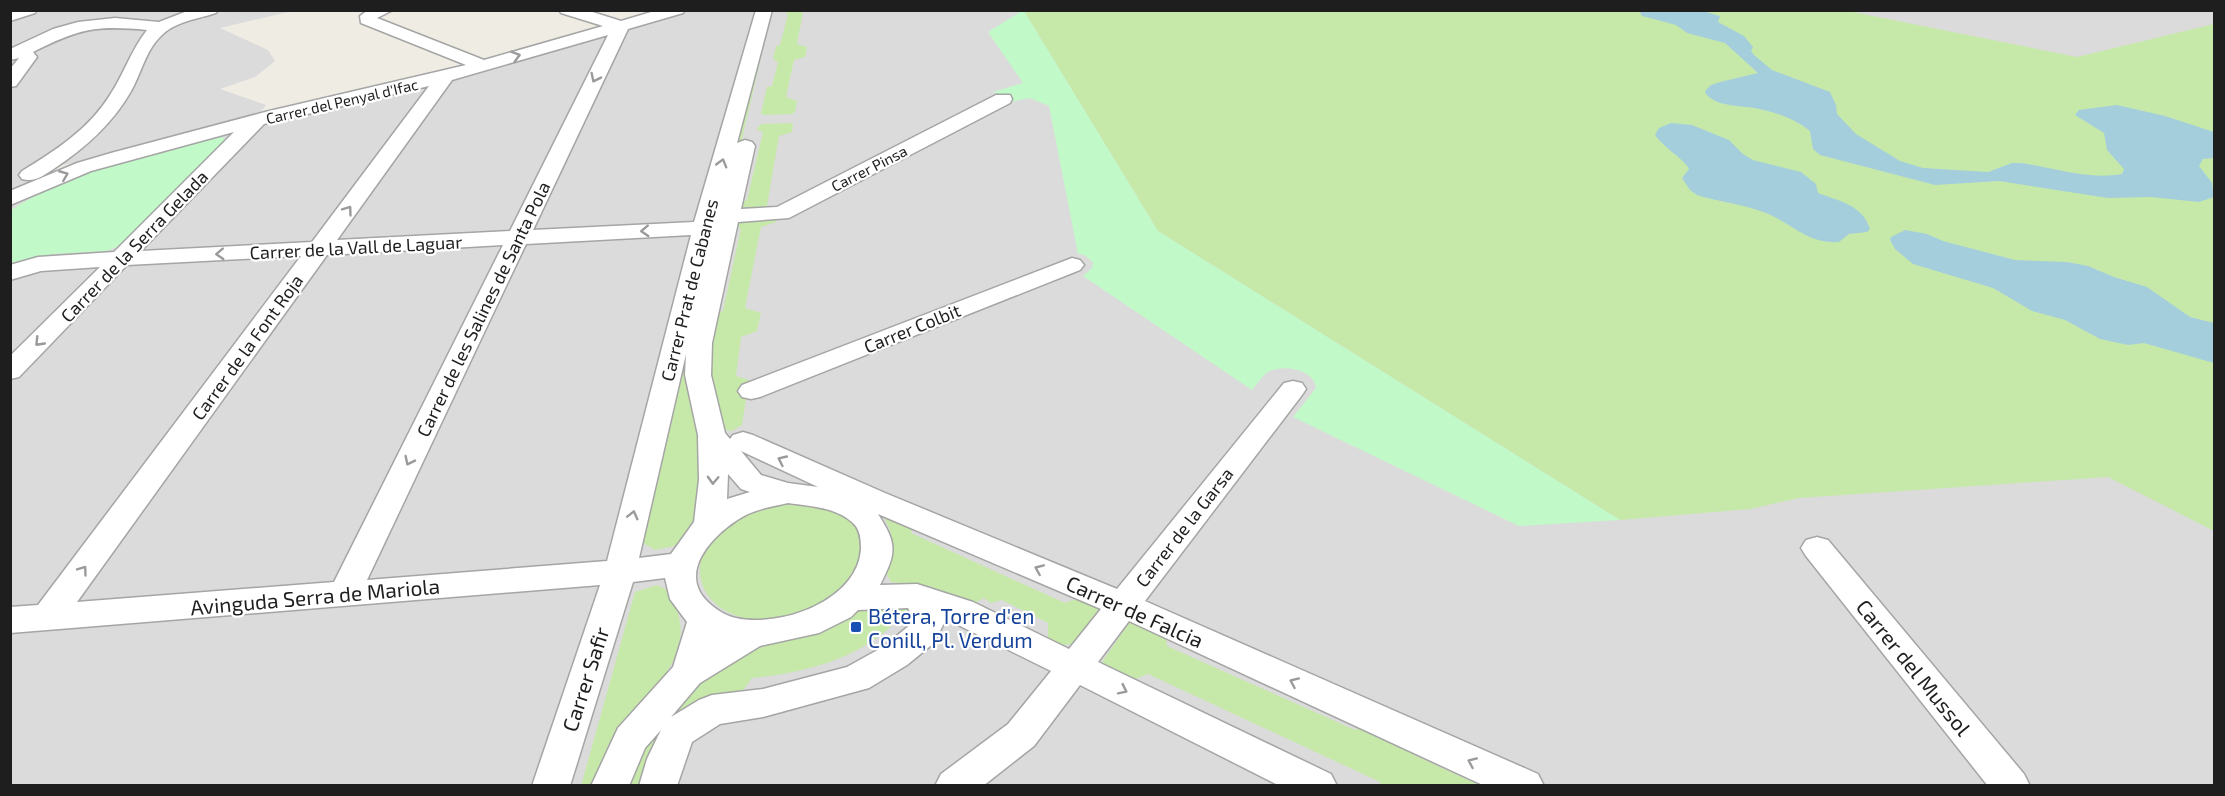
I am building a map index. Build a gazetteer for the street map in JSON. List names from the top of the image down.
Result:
{
  "streets": {
    "street": [
      "Carrer del Penyal d'Ifac",
      "Carrer Pinsa",
      "Carrer de la Serra Gelada",
      "Carrer de la Vall de Laguar",
      "Carrer Prat de Cabanes",
      "Carrer de les Salines de Santa Pola",
      "Carrer Colbit",
      "Carrer de la Font Roja",
      "Carrer de la Garsa",
      "Avinguda Serra de Mariola",
      "Carrer de Falcia",
      "Carrer del Mussol",
      "Carrer Safir"
    ]
  },
  "crossings": [
    ["Carrer del Penyal d'Ifac", "Carrer de la Serra Gelada"],
    ["Carrer del Penyal d'Ifac", "Carrer de les Salines de Santa Pola"],
    ["Carrer del Penyal d'Ifac", "Carrer de la Font Roja"],
    ["Carrer de la Serra Gelada", "Carrer de la Vall de Laguar"],
    ["Carrer de la Vall de Laguar", "Carrer Prat de Cabanes"],
    ["Carrer de la Vall de Laguar", "Carrer de les Salines de Santa Pola"],
    ["Carrer de la Vall de Laguar", "Carrer de la Font Roja"],
    ["Carrer Prat de Cabanes", "Avinguda Serra de Mariola"],
    ["Carrer Prat de Cabanes", "Carrer Safir"],
    ["Carrer de les Salines de Santa Pola", "Avinguda Serra de Mariola"],
    ["Carrer de la Font Roja", "Avinguda Serra de Mariola"],
    ["Carrer de la Garsa", "Carrer de Falcia"],
    ["Avinguda Serra de Mariola", "Carrer Safir"]
  ],
  "one_way": ["Carrer de la Serra Gelada", "Carrer de les Salines de Santa Pola", "Carrer de la Font Roja"],
  "places": {
    "transit": ["Bétera, Torre d'en Conill, Pl. Verdum"]
  }
}
